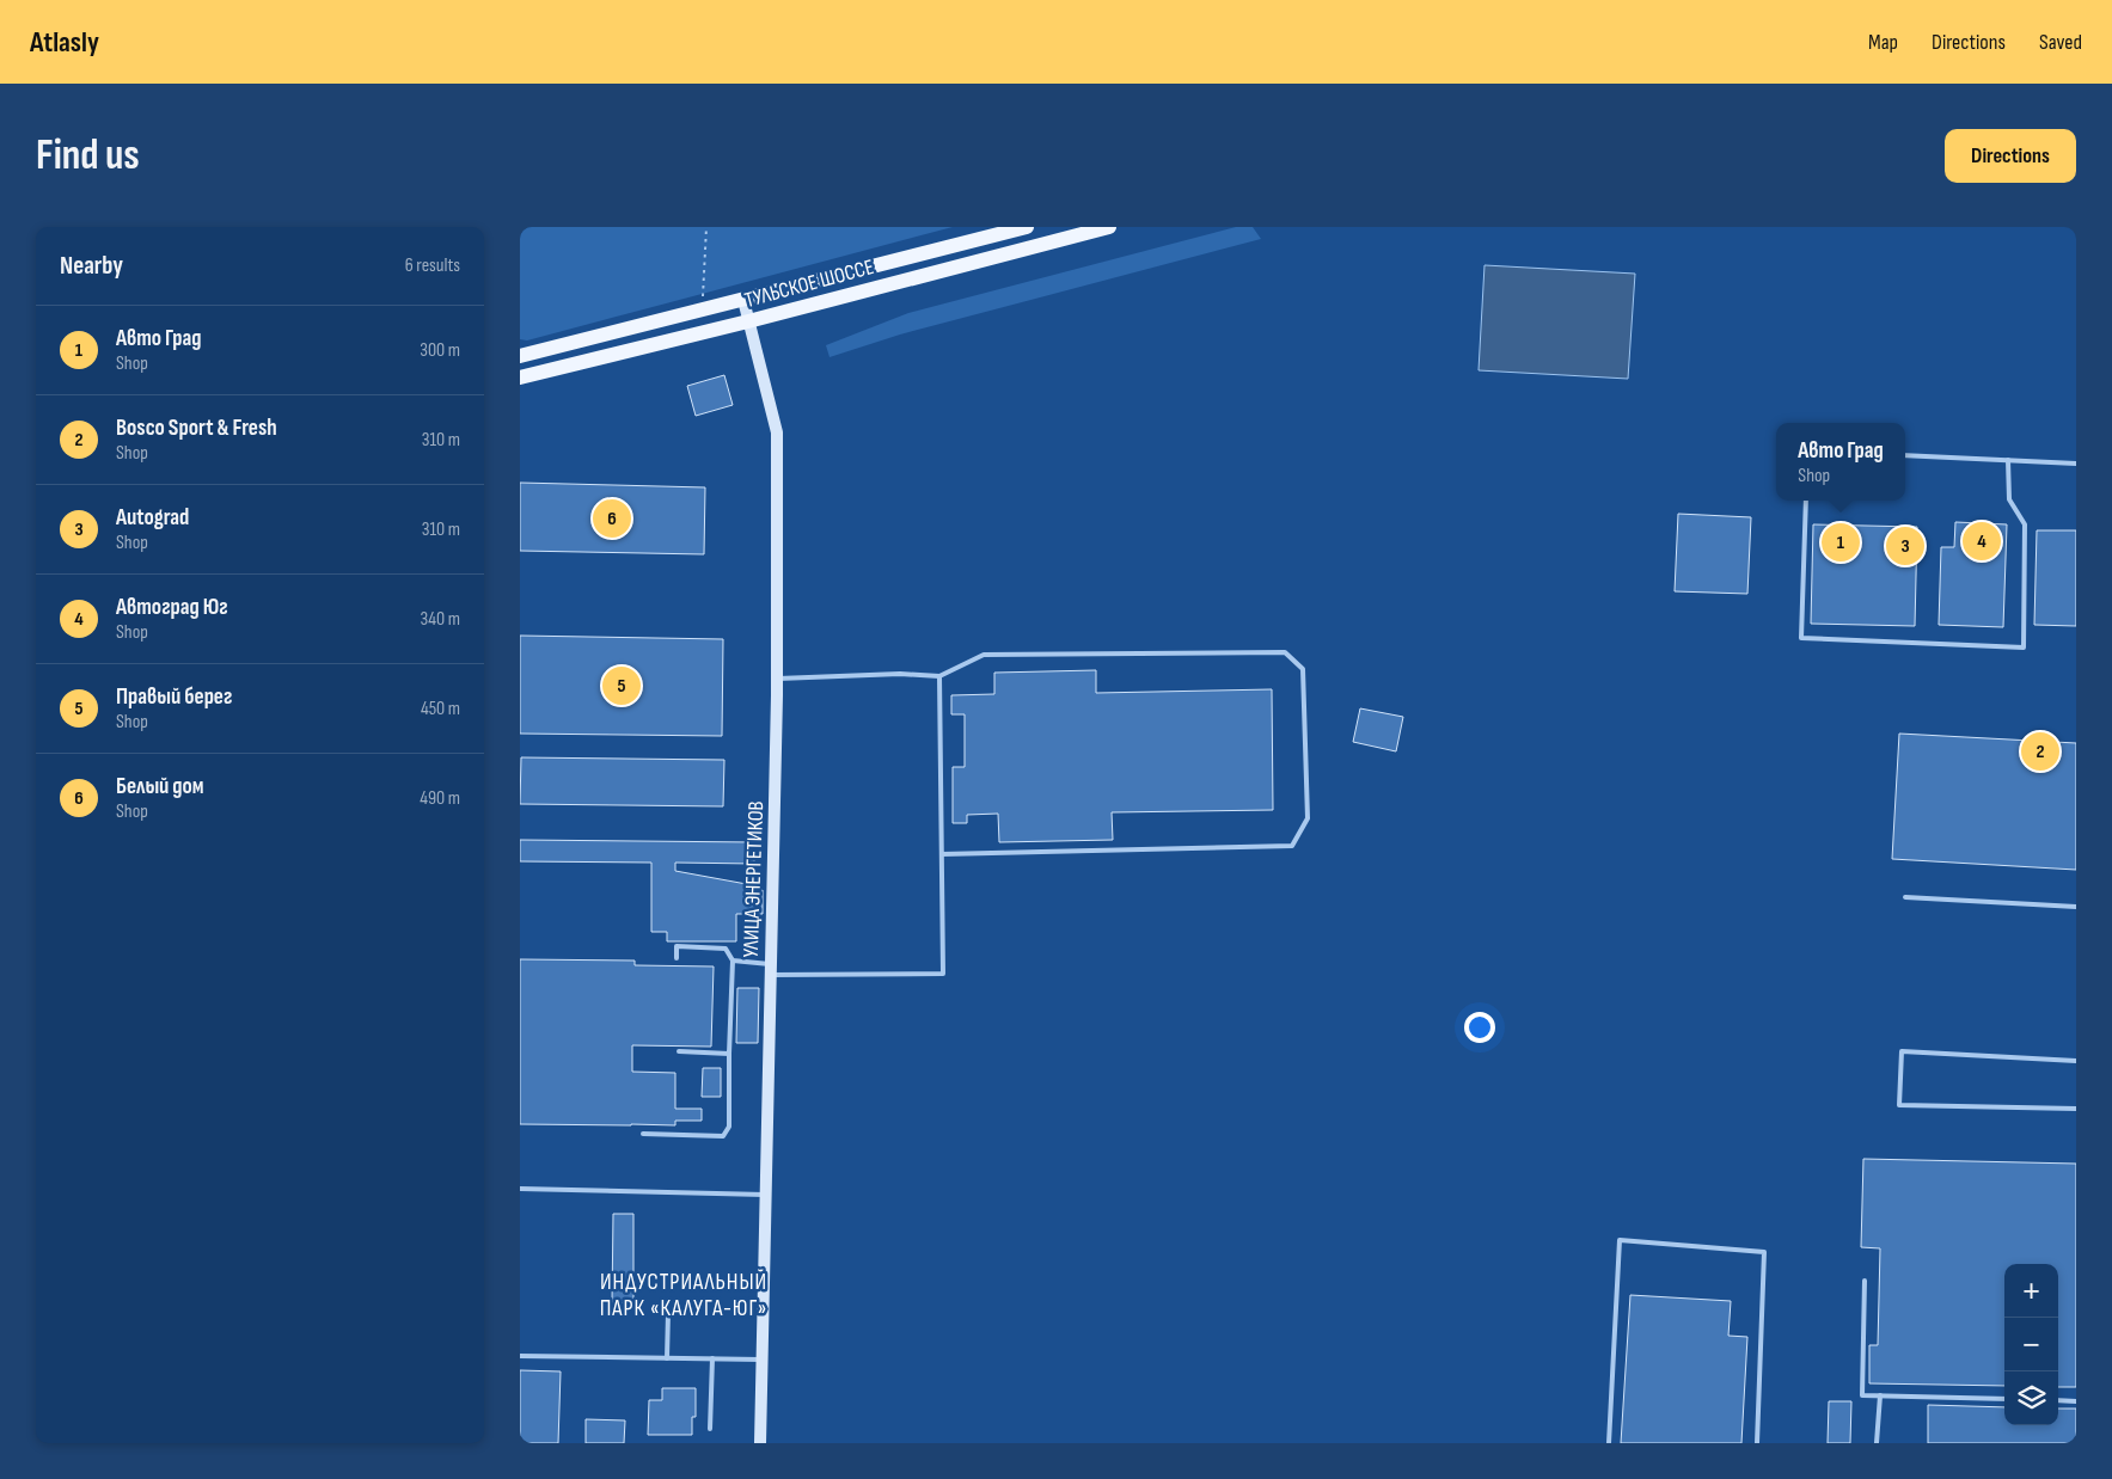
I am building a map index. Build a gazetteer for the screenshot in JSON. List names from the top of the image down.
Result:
{
  "streets": {
    "main road": ["ТУЛЬСКОЕ ШОССЕ"],
    "street": ["УЛИЦА ЭНЕРГЕТИКОВ"]
  },
  "crossings": [
    ["ТУЛЬСКОЕ ШОССЕ", "УЛИЦА ЭНЕРГЕТИКОВ"]
  ],
  "districts": ["ИНДУСТРИАЛЬНЫЙ ПАРК «КАЛУГА-ЮГ»"],
  "page": {
    "header": "Atlasly",
    "nav": ["Map", "Directions", "Saved"],
    "buttons": "Directions",
    "title": "Find us",
    "heading": ["Nearby", "6 results"],
    "list": [
      {
        "mark": "1",
        "name": "Авто Град",
        "note": "Shop",
        "value": "300 m"
      },
      {
        "mark": "2",
        "name": "Bosco Sport & Fresh",
        "note": "Shop",
        "value": "310 m"
      },
      {
        "mark": "3",
        "name": "Autograd",
        "note": "Shop",
        "value": "310 m"
      },
      {
        "mark": "4",
        "name": "Автоград Юг",
        "note": "Shop",
        "value": "340 m"
      },
      {
        "mark": "5",
        "name": "Правый берег",
        "note": "Shop",
        "value": "450 m"
      },
      {
        "mark": "6",
        "name": "Белый дом",
        "note": "Shop",
        "value": "490 m"
      }
    ],
    "popup": ["Авто Град", "Shop"],
    "pins": [
      "6",
      "4",
      "1",
      "3",
      "5",
      "2"
    ],
    "map_buttons": ["+", "−"]
  }
}
